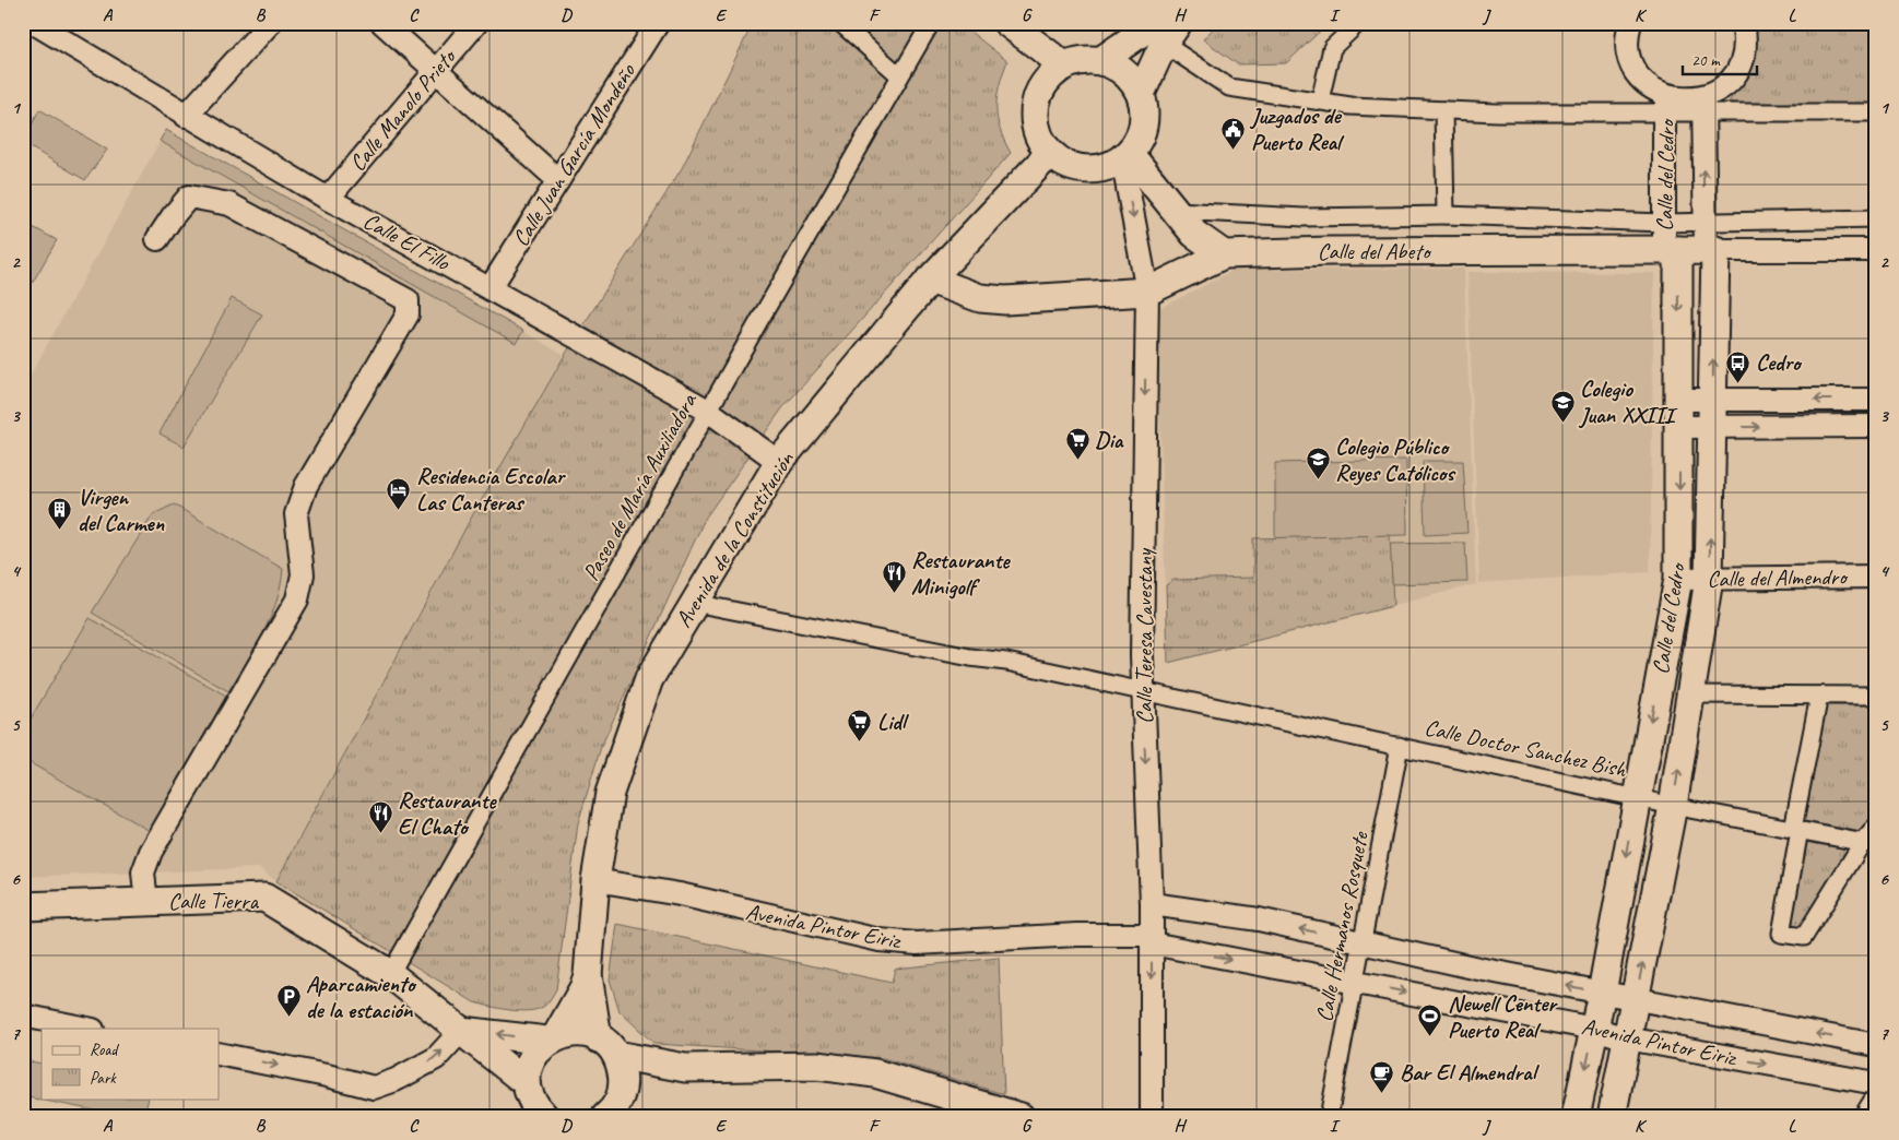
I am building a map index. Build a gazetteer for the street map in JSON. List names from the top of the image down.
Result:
{
  "streets": {
    "street": [
      "Calle Manolo Prieto",
      "Calle Juan García Mondeño",
      "Calle del Cedro",
      "Calle El Fillo",
      "Calle del Abeto",
      "Paseo de María Auxiliadora",
      "Avenida de la Constitución",
      "Calle del Almendro",
      "Calle Teresa Cavestany",
      "Calle Doctor Sanchez Bish",
      "Calle Tierra",
      "Avenida Pintor Eiriz",
      "Calle Hermanos Rosquete"
    ]
  },
  "crossings": [
    ["Calle Manolo Prieto", "Calle El Fillo"],
    ["Calle Juan García Mondeño", "Calle El Fillo"],
    ["Calle del Cedro", "Calle del Abeto"],
    ["Calle del Cedro", "Calle del Almendro"],
    ["Calle del Cedro", "Calle Doctor Sanchez Bish"],
    ["Calle del Cedro", "Avenida Pintor Eiriz"],
    ["Calle El Fillo", "Paseo de María Auxiliadora"],
    ["Calle El Fillo", "Avenida de la Constitución"],
    ["Paseo de María Auxiliadora", "Calle Tierra"],
    ["Avenida de la Constitución", "Calle Teresa Cavestany"],
    ["Avenida de la Constitución", "Calle Doctor Sanchez Bish"],
    ["Avenida de la Constitución", "Calle Tierra"],
    ["Avenida de la Constitución", "Avenida Pintor Eiriz"],
    ["Calle Teresa Cavestany", "Calle Doctor Sanchez Bish"],
    ["Calle Teresa Cavestany", "Avenida Pintor Eiriz"],
    ["Calle Doctor Sanchez Bish", "Calle Hermanos Rosquete"],
    ["Avenida Pintor Eiriz", "Calle Hermanos Rosquete"]
  ],
  "one_way": ["Calle Teresa Cavestany"],
  "places": {
    "public building": ["Juzgados de Puerto Real"],
    "bus stop": ["Cedro"],
    "school or university": ["Colegio Juan XXIII", "Colegio Público Reyes Católicos"],
    "supermarket": ["Dia", "Lidl"],
    "hotel": ["Residencia Escolar Las Canteras"],
    "building": ["Virgen del Carmen"],
    "restaurant": ["Restaurante Minigolf", "Restaurante El Chato"],
    "parking": ["Aparcamiento de la estación"],
    "sports": ["Newell Center Puerto Real"],
    "cafe": ["Bar El Almendral"]
  },
  "legend": ["Road", "Park"],
  "scale_bar": "20 m",
  "grid": {
    "columns": [
      "A",
      "B",
      "C",
      "D",
      "E",
      "F",
      "G",
      "H",
      "I",
      "J",
      "K",
      "L"
    ],
    "rows": [
      "1",
      "2",
      "3",
      "4",
      "5",
      "6",
      "7"
    ]
  }
}
